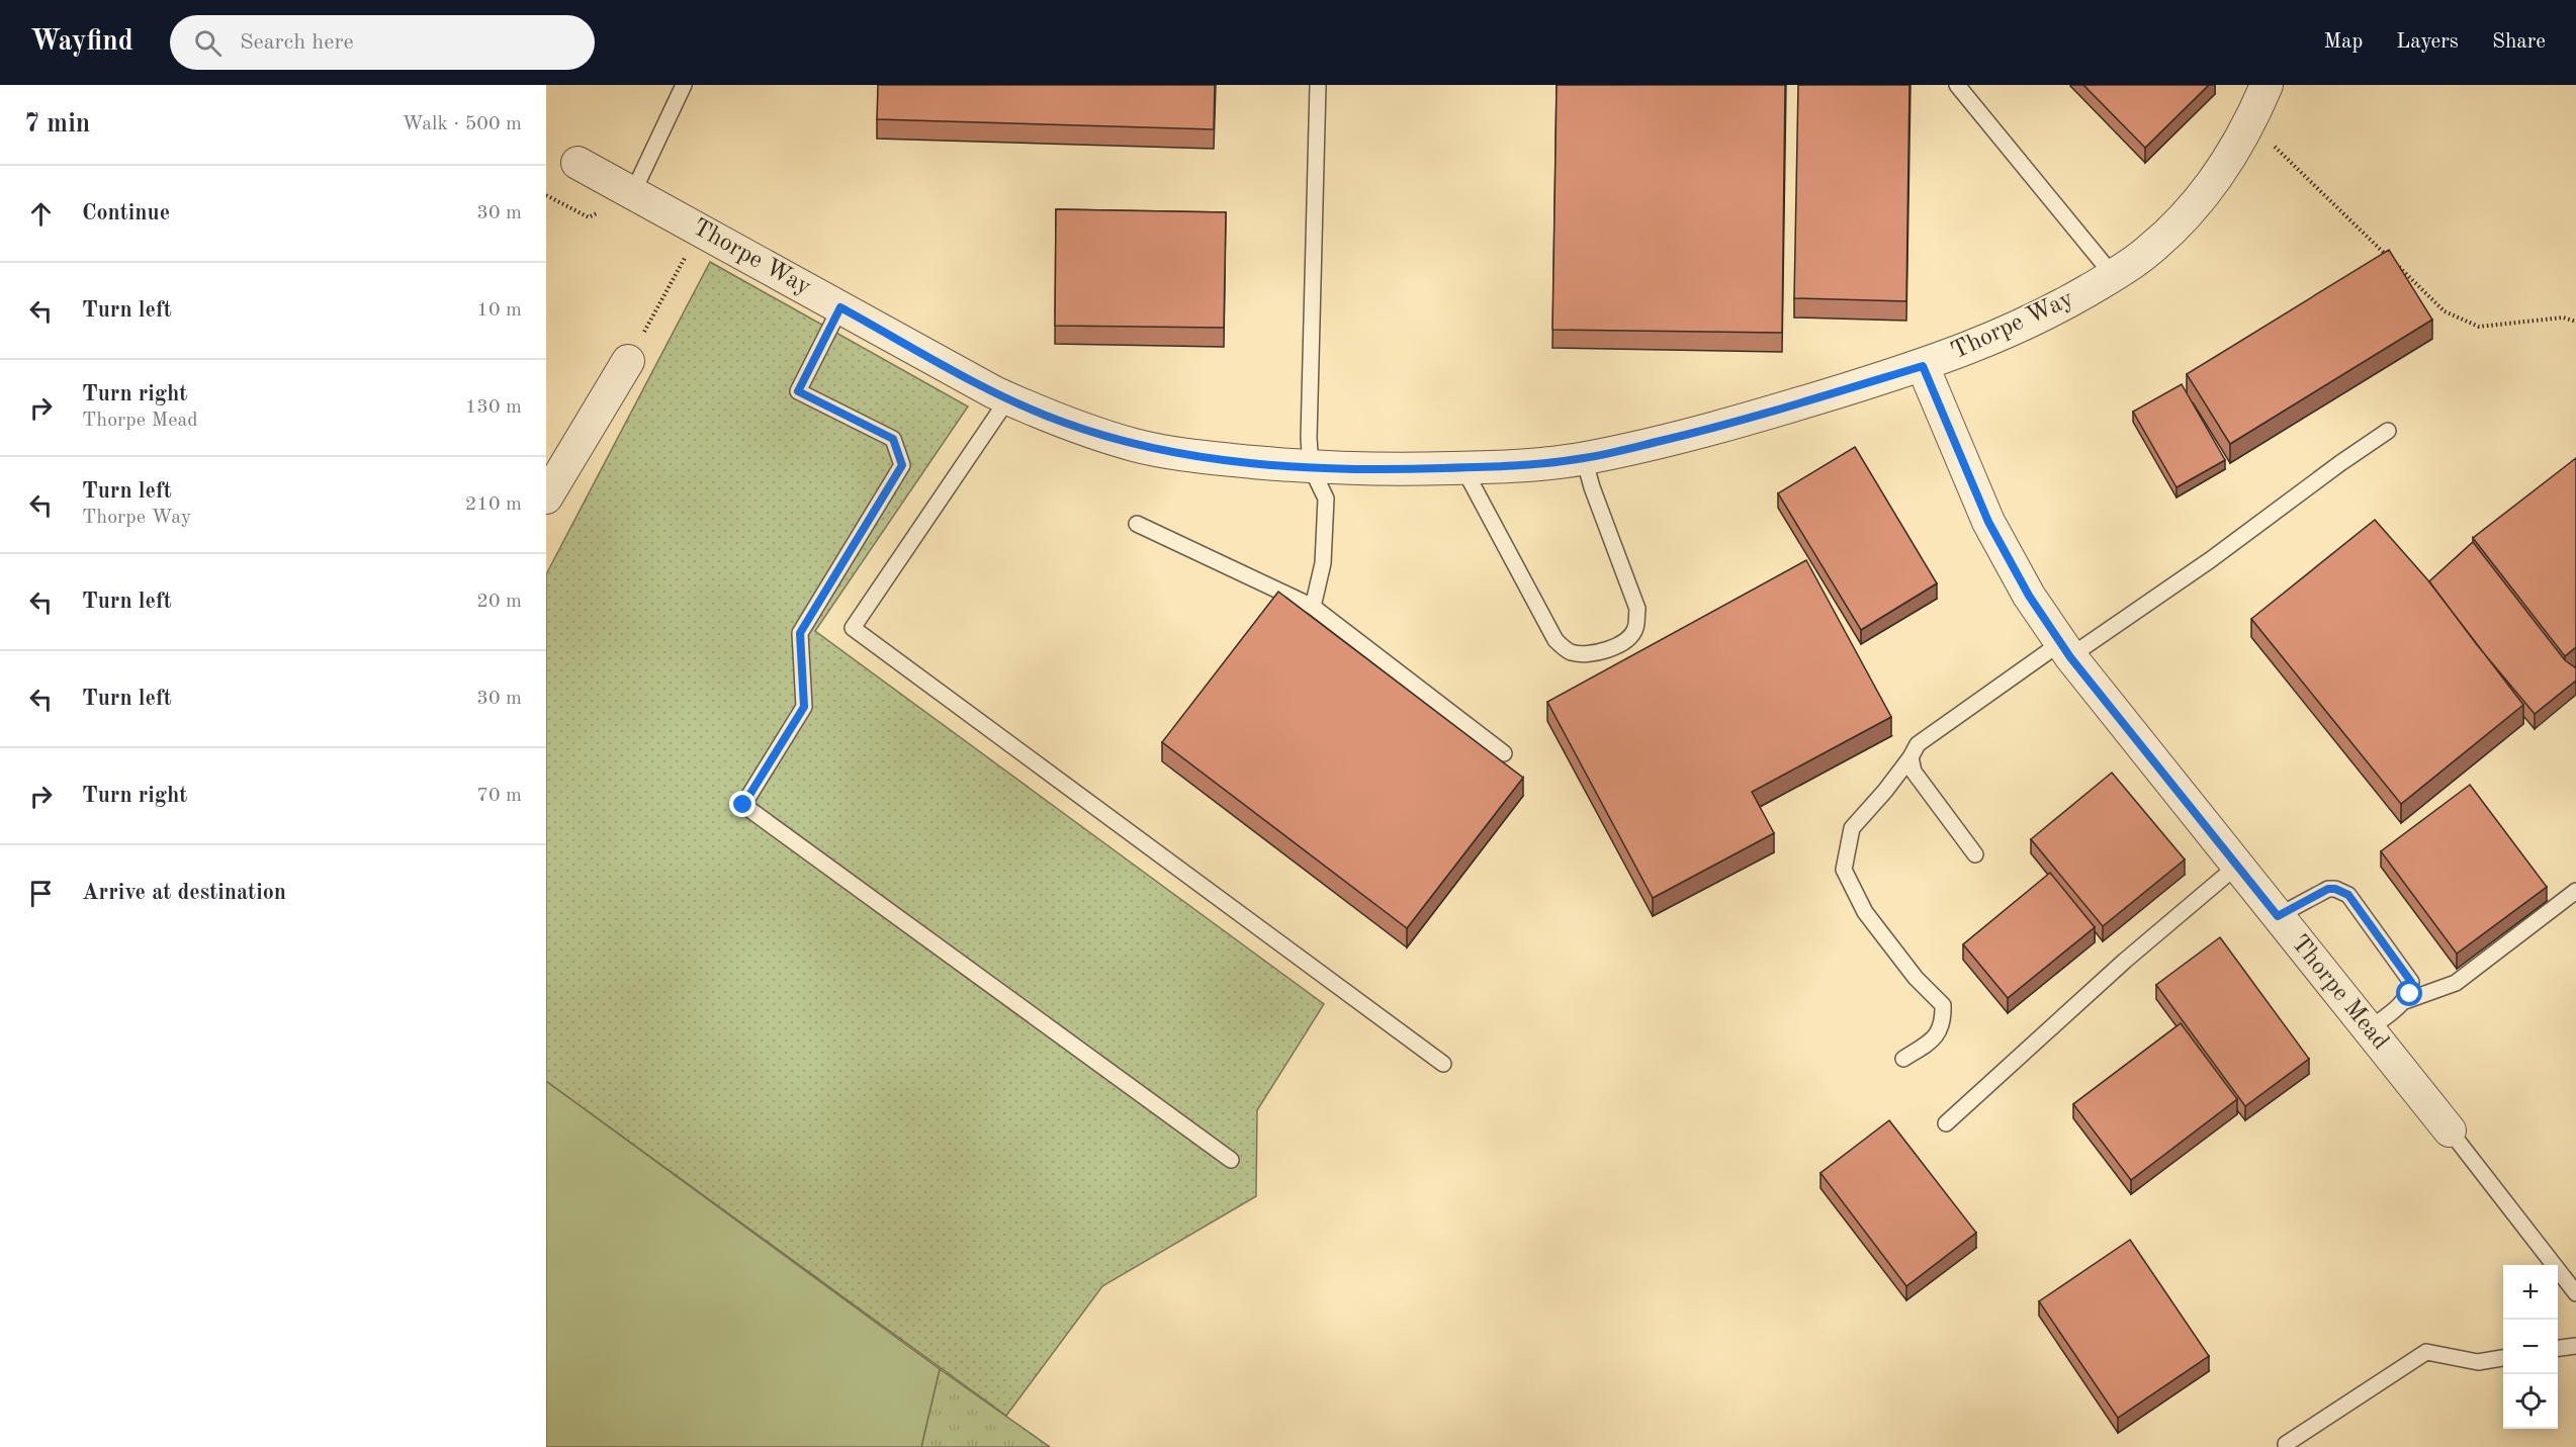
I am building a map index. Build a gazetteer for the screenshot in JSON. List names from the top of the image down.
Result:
{
  "streets": {
    "street": ["Thorpe Way", "Thorpe Mead"]
  },
  "crossings": [
    ["Thorpe Way", "Thorpe Mead"]
  ],
  "page": {
    "header": "Wayfind",
    "search": "Search here",
    "nav": ["Map", "Layers", "Share"],
    "heading": ["7 min", "Walk · 500 m"],
    "list": [
      ["Continue", "30 m"],
      ["Turn left", "10 m"],
      ["Turn right", "Thorpe Mead", "130 m"],
      ["Turn left", "Thorpe Way", "210 m"],
      ["Turn left", "20 m"],
      ["Turn left", "30 m"],
      ["Turn right", "70 m"],
      "Arrive at destination"
    ],
    "map_buttons": ["+", "−"]
  }
}
